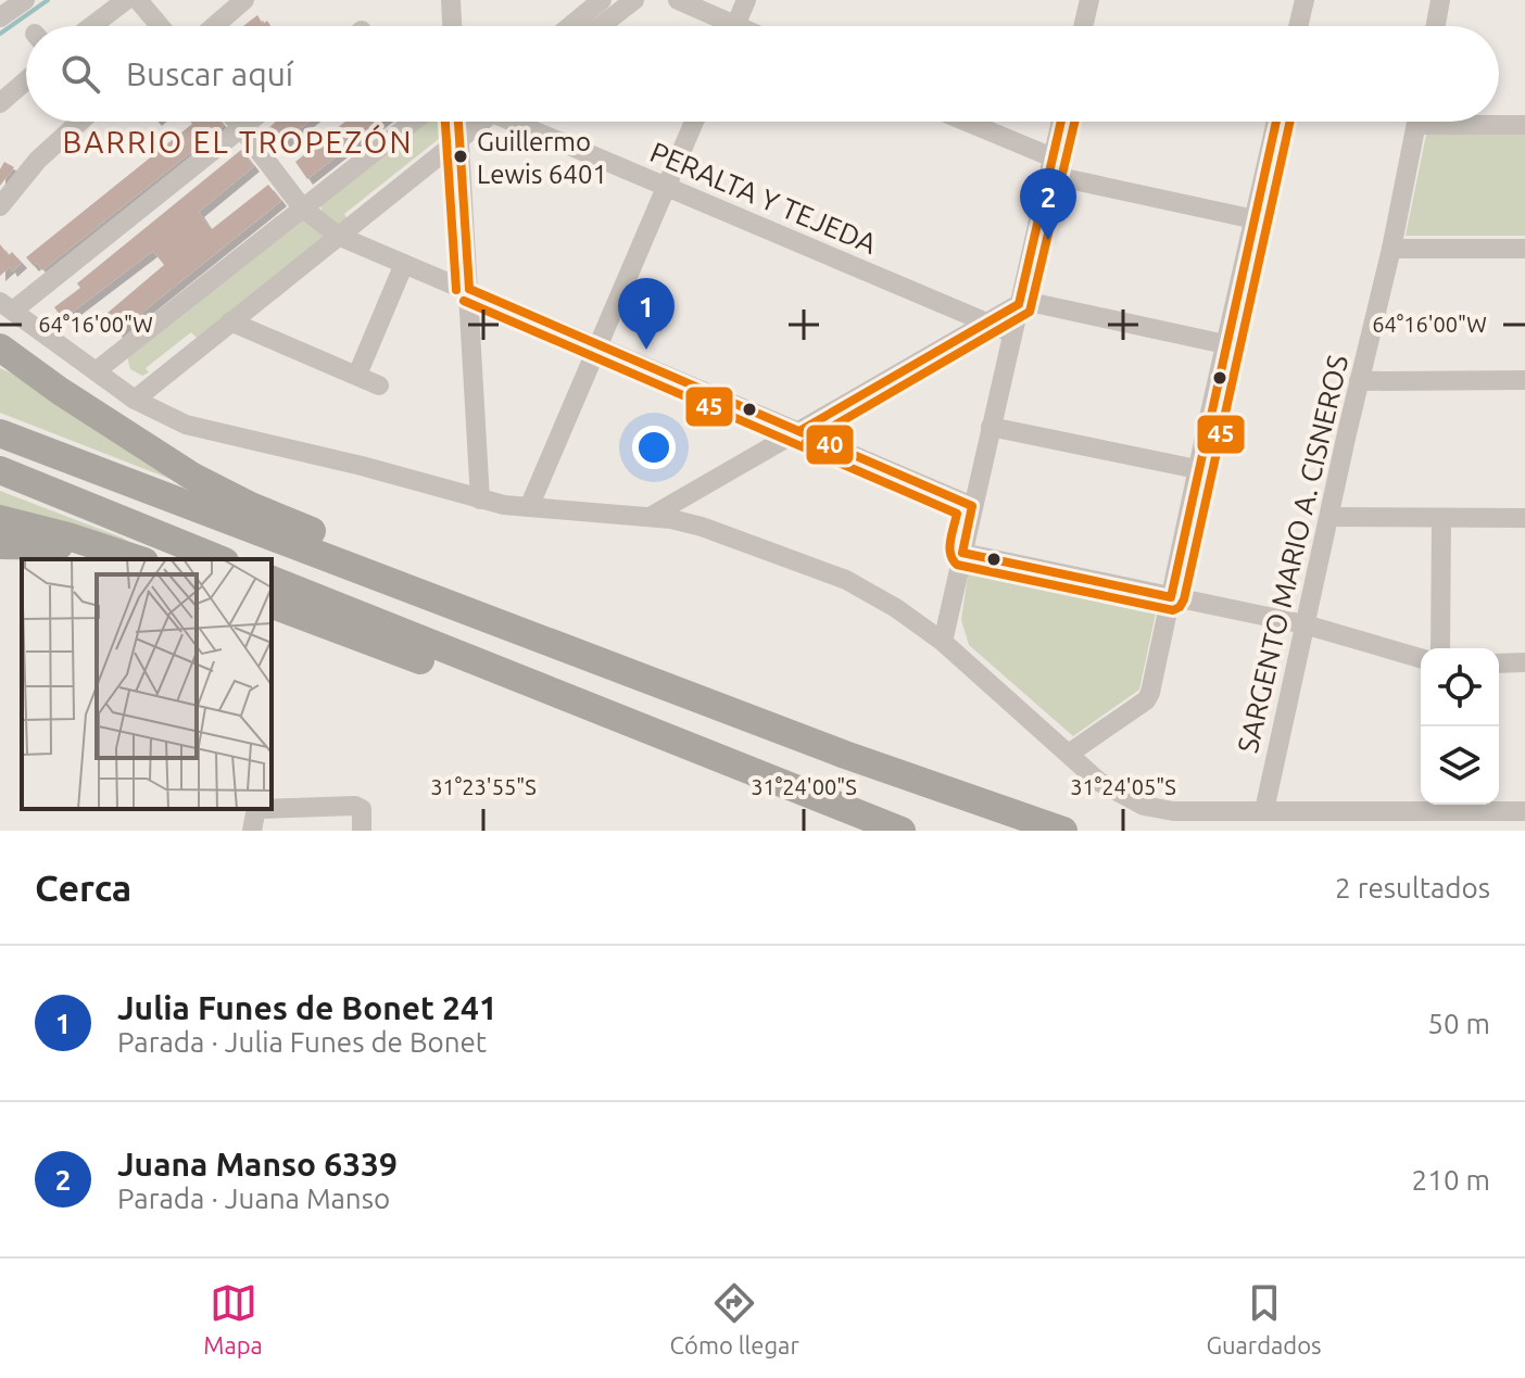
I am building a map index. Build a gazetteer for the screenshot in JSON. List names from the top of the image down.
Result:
{
  "streets": {
    "street": ["PERALTA Y TEJEDA", "SARGENTO MARIO A. CISNEROS"]
  },
  "districts": ["BARRIO EL TROPEZÓN"],
  "places": ["Guillermo Lewis 6401"],
  "lines": ["transit line 40", "transit line 45"],
  "page": {
    "search": "Buscar aquí",
    "pins": ["2", "1"],
    "heading": ["Cerca", "2 resultados"],
    "list": [
      {
        "mark": "1",
        "name": "Julia Funes de Bonet 241",
        "note": "Parada · Julia Funes de Bonet",
        "value": "50 m"
      },
      {
        "mark": "2",
        "name": "Juana Manso 6339",
        "note": "Parada · Juana Manso",
        "value": "210 m"
      }
    ],
    "nav": ["Mapa", "Cómo llegar", "Guardados"]
  },
  "coordinates": [
    "64°16'00\"W",
    "31°23'55\"S",
    "31°24'00\"S",
    "31°24'05\"S"
  ]
}
